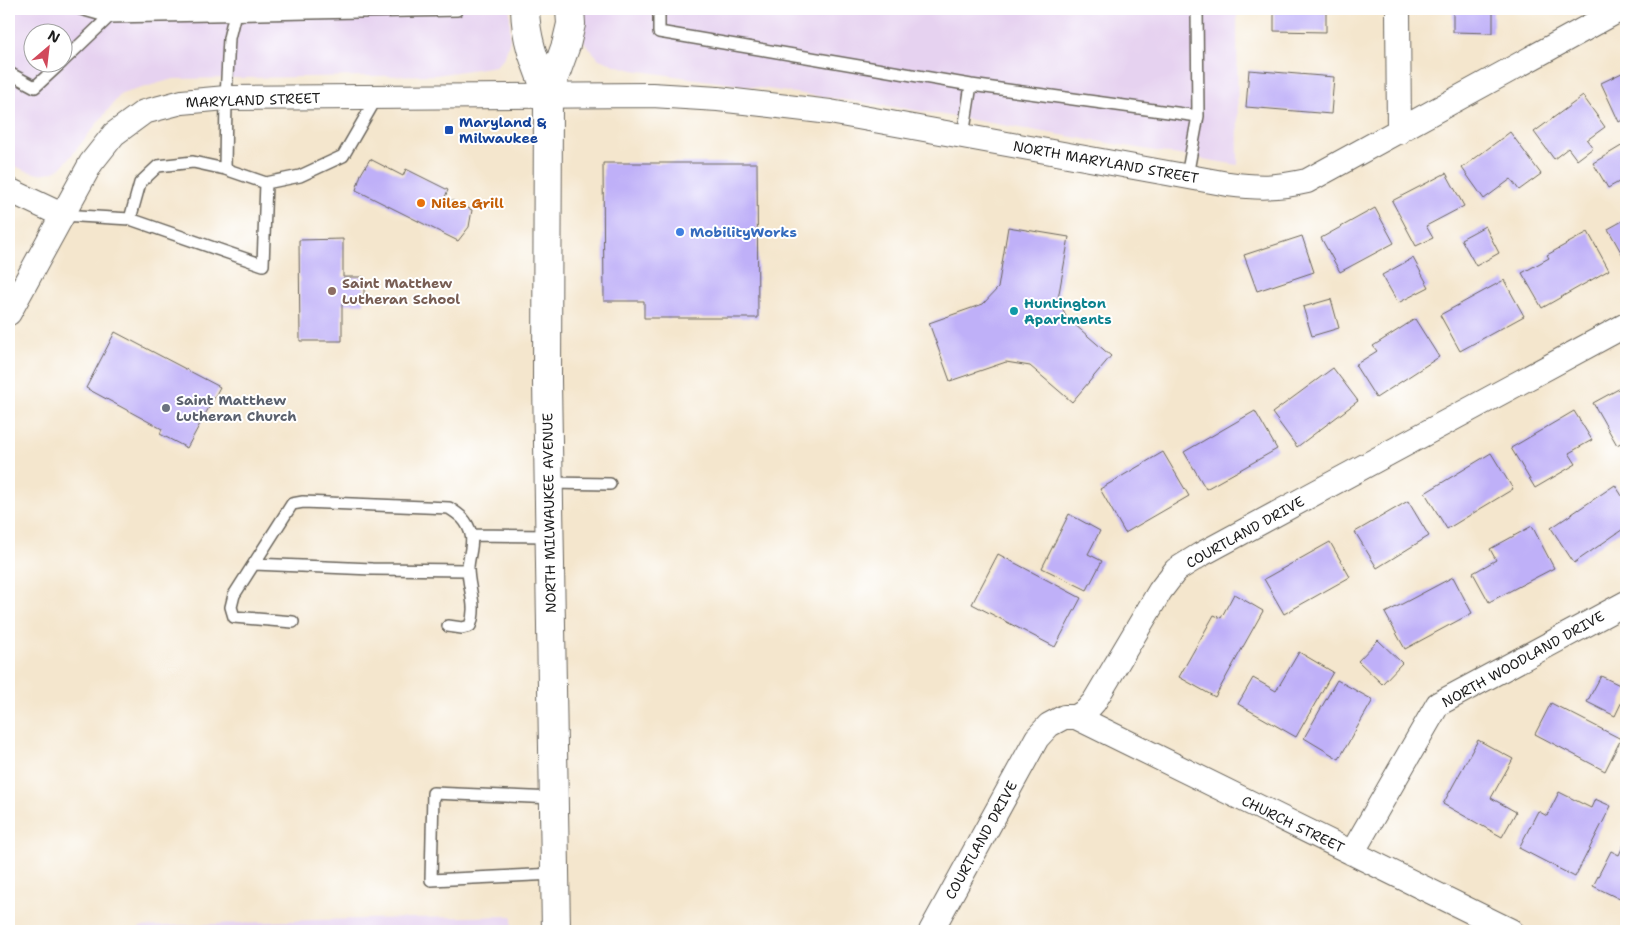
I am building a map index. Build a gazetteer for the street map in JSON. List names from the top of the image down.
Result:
{
  "streets": {
    "main road": ["NORTH MILWAUKEE AVENUE"],
    "street": [
      "MARYLAND STREET",
      "NORTH MARYLAND STREET",
      "COURTLAND DRIVE",
      "NORTH WOODLAND DRIVE",
      "CHURCH STREET"
    ]
  },
  "crossings": [
    ["MARYLAND STREET", "NORTH MARYLAND STREET"],
    ["MARYLAND STREET", "NORTH MILWAUKEE AVENUE"],
    ["NORTH MARYLAND STREET", "NORTH MILWAUKEE AVENUE"],
    ["COURTLAND DRIVE", "CHURCH STREET"],
    ["NORTH WOODLAND DRIVE", "CHURCH STREET"]
  ],
  "places": {
    "transit": ["Maryland & Milwaukee"],
    "other": [
      "Niles Grill",
      "MobilityWorks",
      "Saint Matthew Lutheran School",
      "Huntington Apartments",
      "Saint Matthew Lutheran Church"
    ]
  },
  "north": "top right"
}
